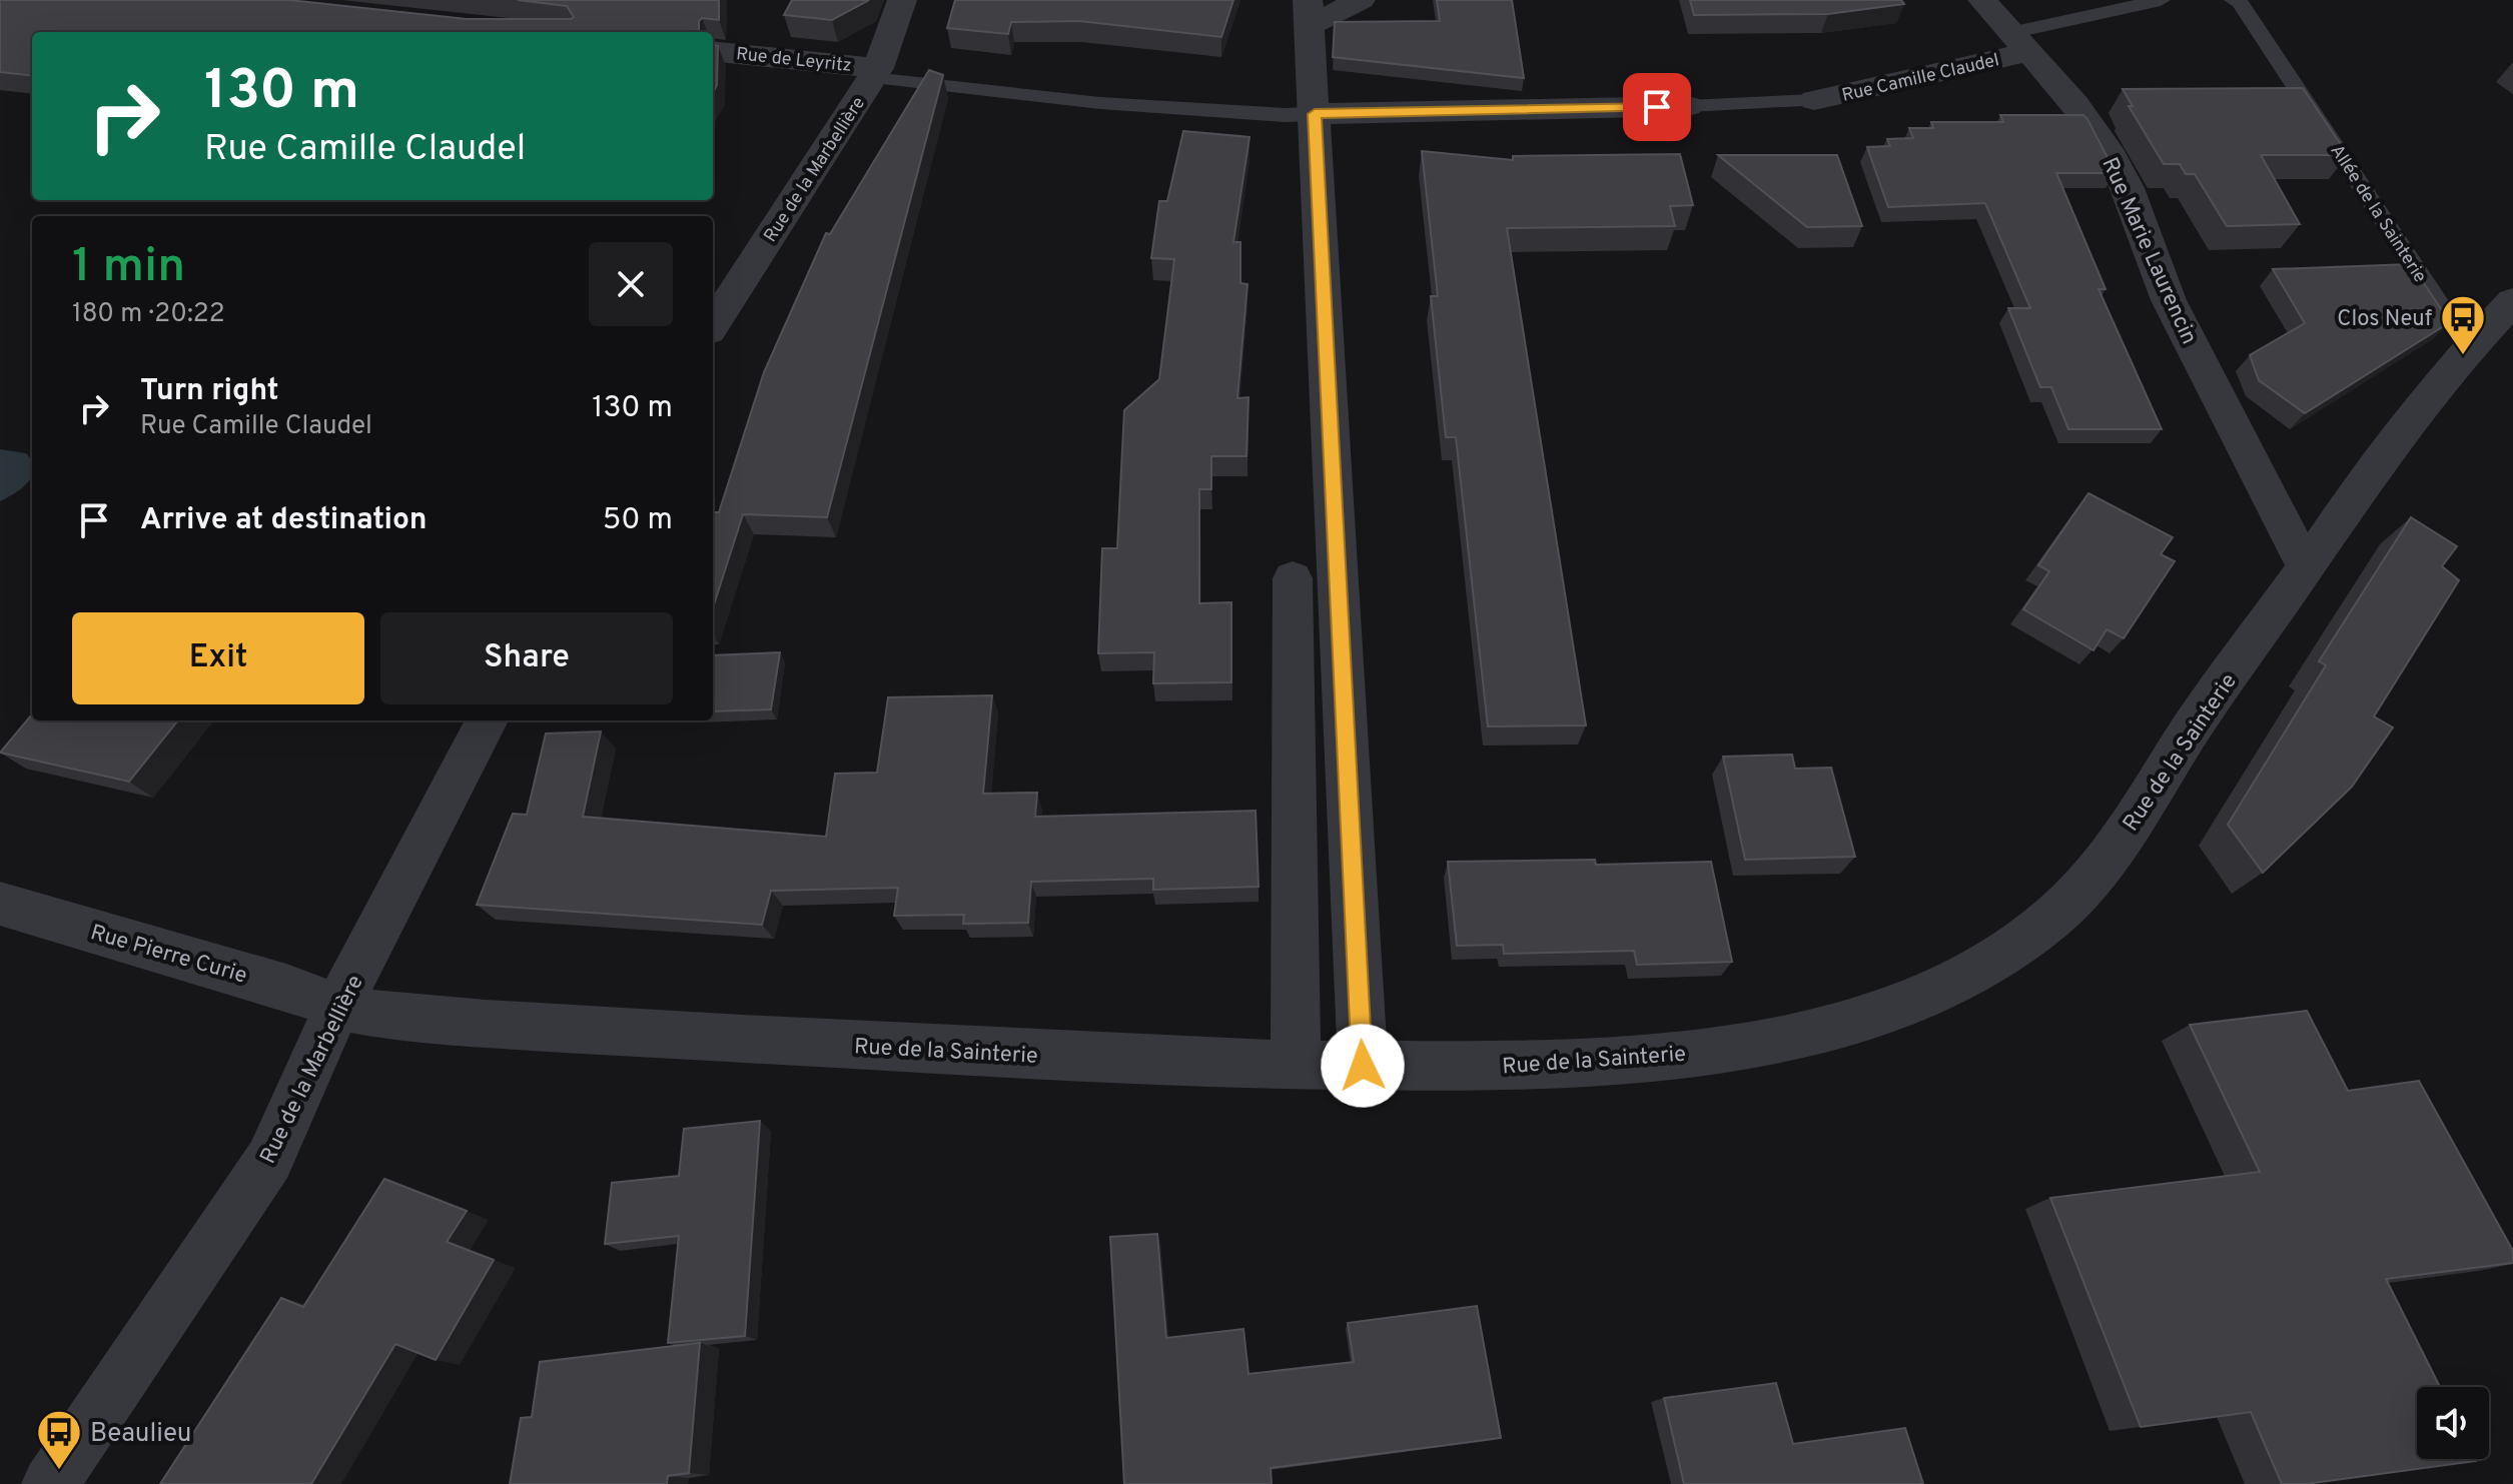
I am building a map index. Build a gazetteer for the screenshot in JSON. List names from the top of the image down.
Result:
{
  "streets": {
    "street": [
      "Rue de Leyritz",
      "Rue Camille Claudel",
      "Rue de la Marbellière",
      "Rue Marie Laurencin",
      "Rue de la Sainterie",
      "Rue Pierre Curie"
    ],
    "lane": ["Allée de la Sainterie"]
  },
  "crossings": [
    ["Rue de Leyritz", "Rue de la Marbellière"],
    ["Rue Camille Claudel", "Rue Marie Laurencin"],
    ["Rue de la Marbellière", "Rue de la Sainterie"],
    ["Rue de la Marbellière", "Rue Pierre Curie"],
    ["Allée de la Sainterie", "Rue de la Sainterie"],
    ["Rue Marie Laurencin", "Rue de la Sainterie"],
    ["Rue de la Sainterie", "Rue Pierre Curie"]
  ],
  "places": {
    "bus stop": ["Clos Neuf", "Beaulieu"]
  },
  "page": {
    "turn": ["130 m", "Rue Camille Claudel"],
    "heading": ["1 min", "180 m · 20:22"],
    "list": [
      {
        "name": "Turn right",
        "note": "Rue Camille Claudel",
        "value": "130 m"
      },
      {
        "name": "Arrive at destination",
        "value": "50 m"
      }
    ],
    "buttons": ["Exit", "Share"]
  }
}
